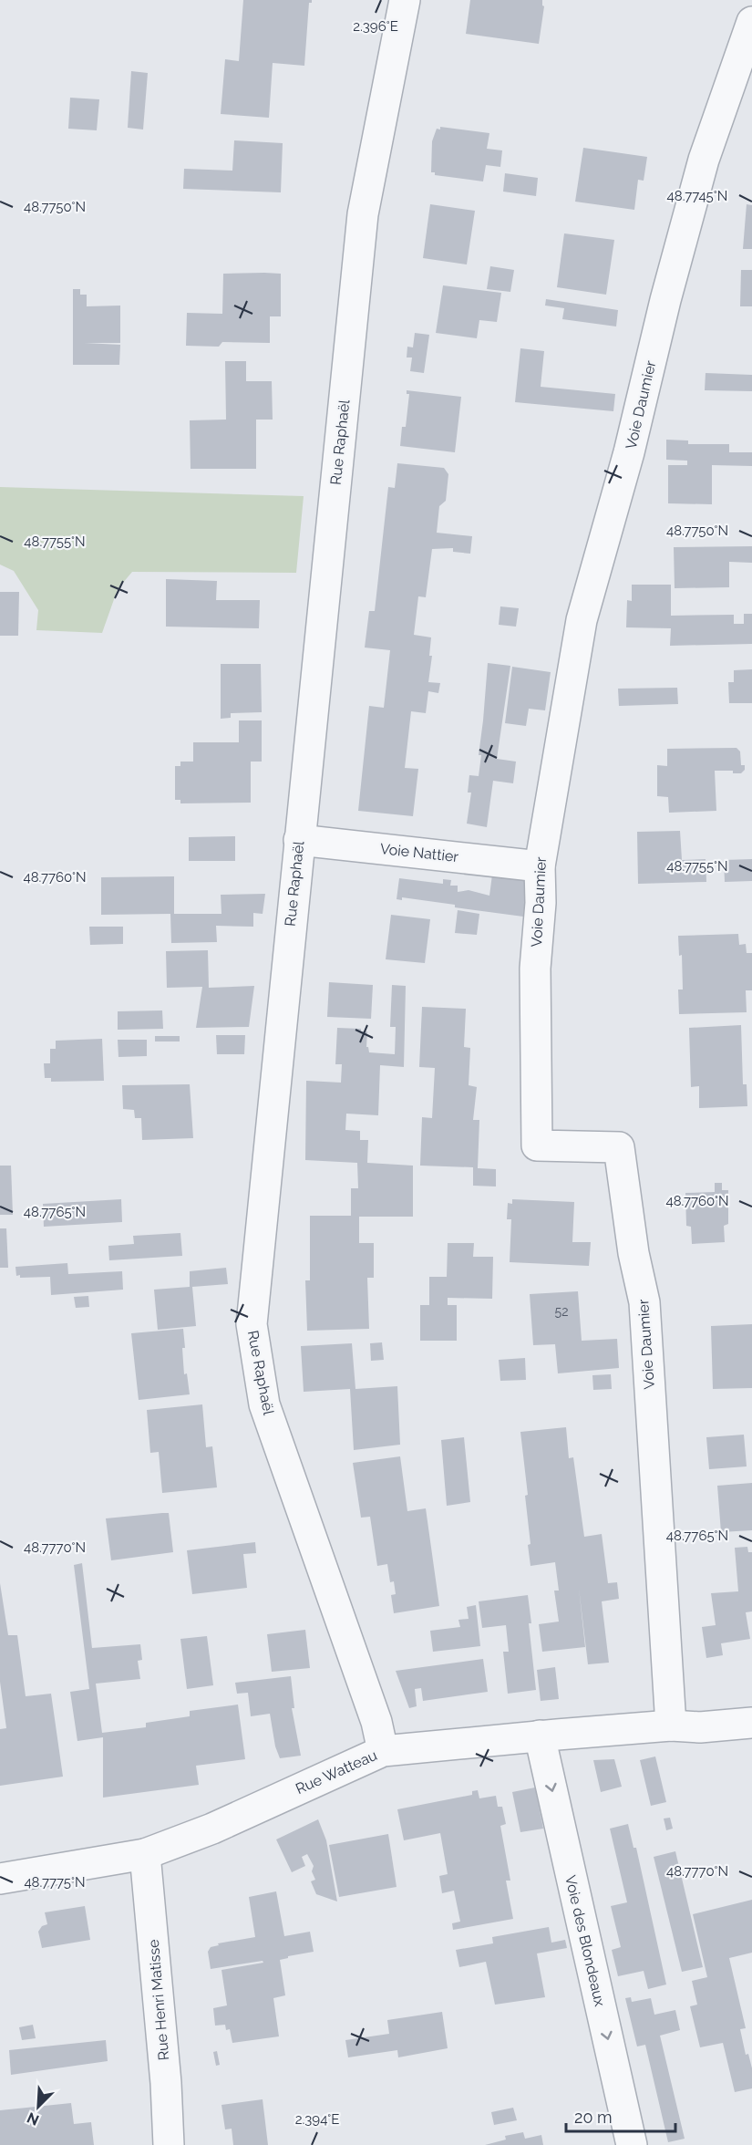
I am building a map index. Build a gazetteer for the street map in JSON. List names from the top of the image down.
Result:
{
  "streets": {
    "street": [
      "Voie Daumier",
      "Rue Raphaël",
      "Voie Nattier",
      "Rue Watteau",
      "Voie des Blondeaux",
      "Rue Henri Matisse"
    ]
  },
  "crossings": [
    ["Voie Daumier", "Voie Nattier"],
    ["Voie Daumier", "Rue Watteau"],
    ["Rue Raphaël", "Voie Nattier"],
    ["Rue Raphaël", "Rue Watteau"],
    ["Rue Watteau", "Voie des Blondeaux"],
    ["Rue Watteau", "Rue Henri Matisse"]
  ],
  "one_way": ["Voie des Blondeaux"],
  "house_numbers": ["52"],
  "scale_bar": "20 m",
  "north": "bottom left",
  "coordinates": [
    "2.396°E",
    "48.7745°N",
    "48.7750°N",
    "48.7755°N",
    "48.7760°N",
    "48.7765°N",
    "48.7770°N",
    "48.7775°N",
    "2.394°E"
  ]
}
